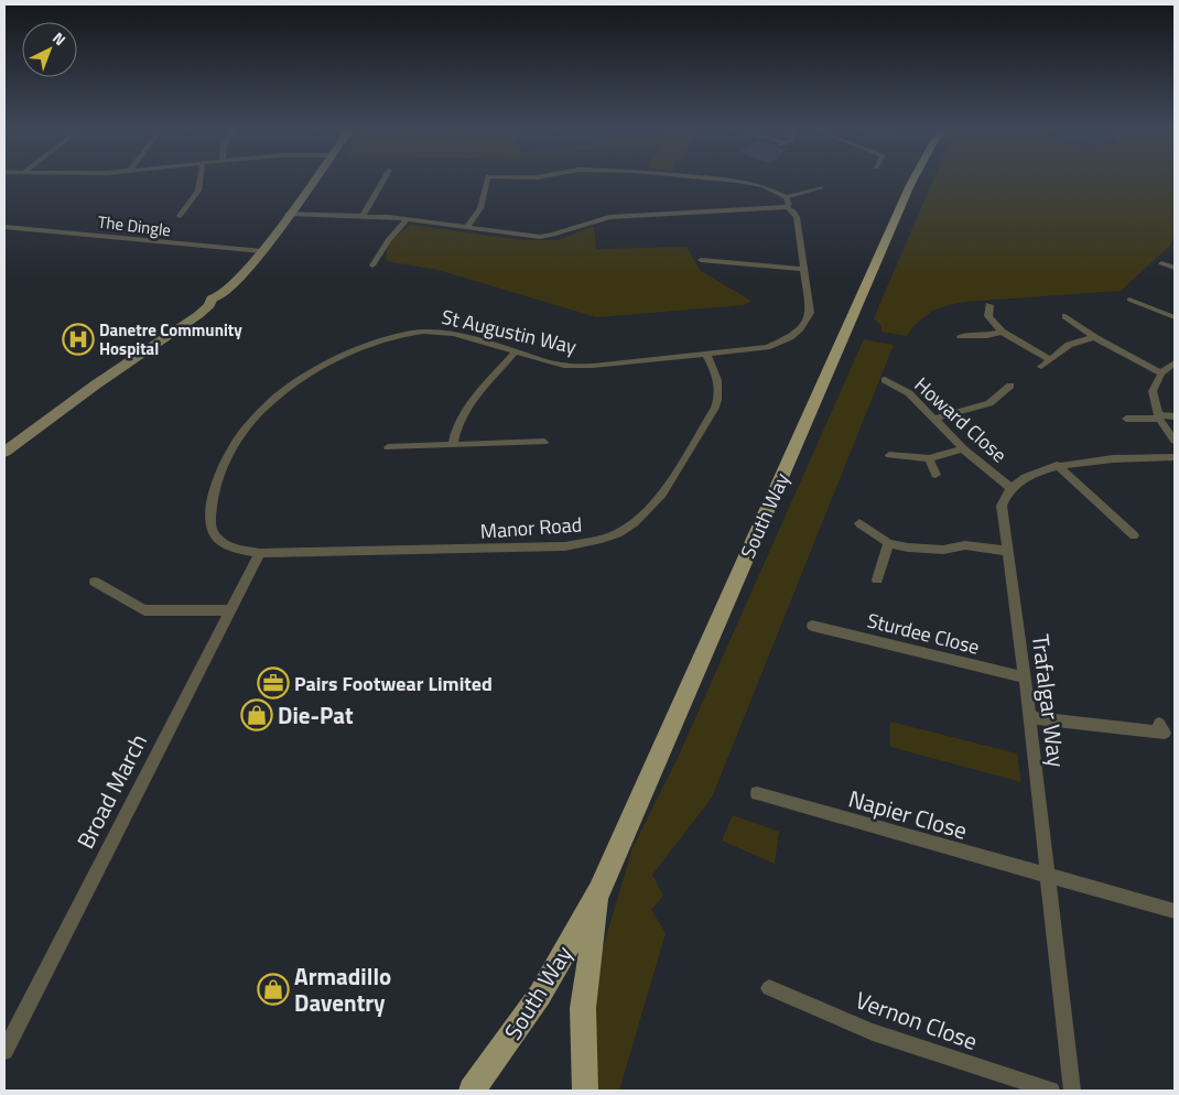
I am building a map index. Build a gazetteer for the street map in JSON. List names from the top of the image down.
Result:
{
  "streets": {
    "main road": ["South Way"],
    "street": [
      "The Dingle",
      "St Augustin Way",
      "Howard Close",
      "Manor Road",
      "Sturdee Close",
      "Trafalgar Way",
      "Broad March",
      "Napier Close",
      "Vernon Close"
    ]
  },
  "crossings": [
    ["St Augustin Way", "Manor Road"],
    ["St Augustin Way", "Broad March"],
    ["Howard Close", "Trafalgar Way"],
    ["Manor Road", "Broad March"],
    ["Sturdee Close", "Trafalgar Way"],
    ["Trafalgar Way", "Napier Close"]
  ],
  "places": {
    "hospital": ["Danetre Community Hospital"],
    "office": ["Pairs Footwear Limited"],
    "shop": ["Die-Pat", "Armadillo Daventry"]
  },
  "north": "top right"
}
